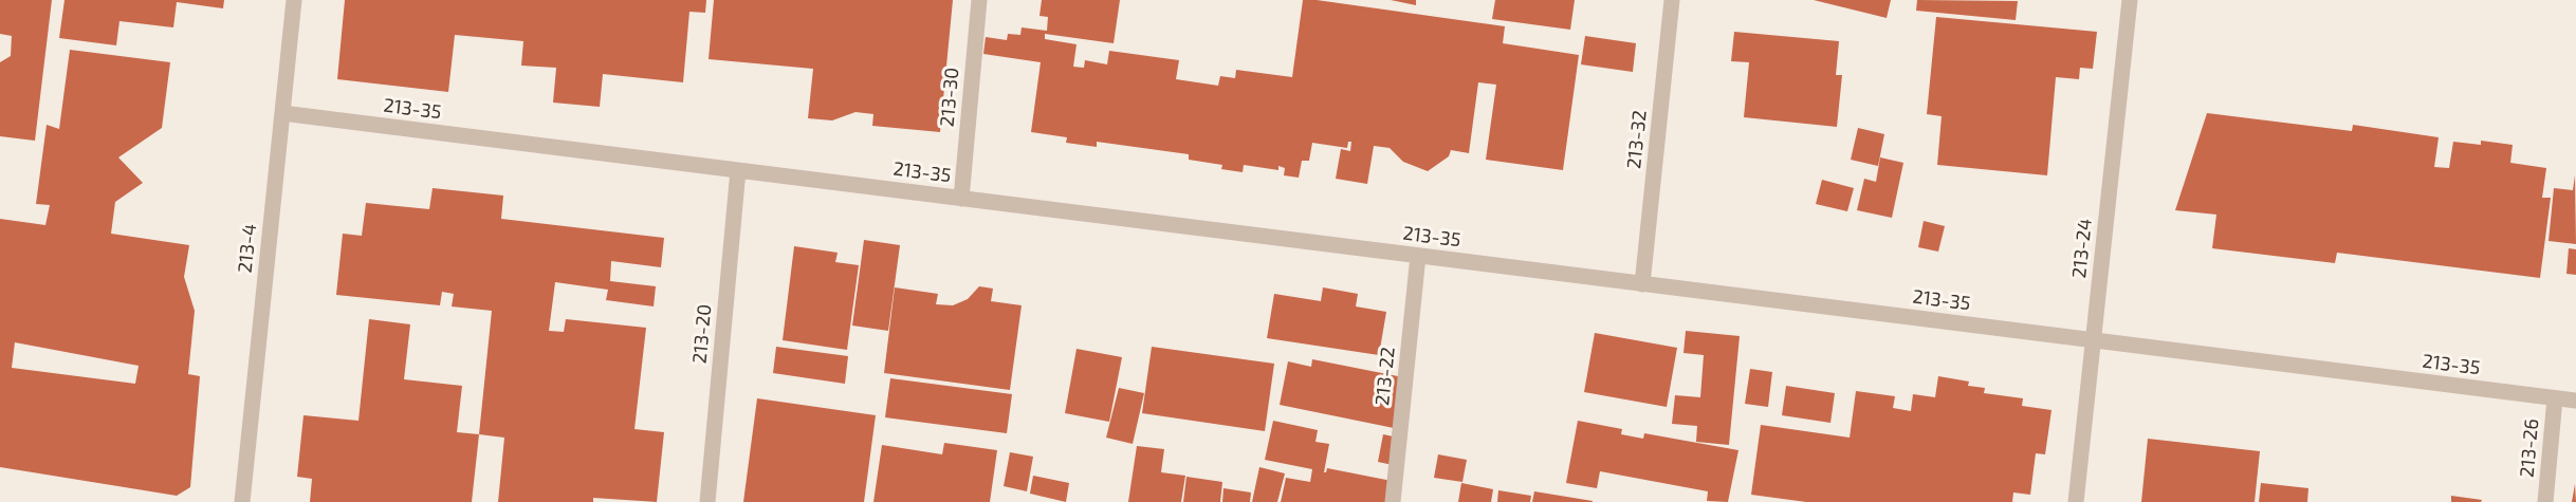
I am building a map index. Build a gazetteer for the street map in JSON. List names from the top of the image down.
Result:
{
  "streets": {
    "street": [
      "213-30",
      "213-35",
      "213-32",
      "213-4",
      "213-24",
      "213-20",
      "213-22",
      "213-26"
    ]
  },
  "crossings": [
    ["213-30", "213-35"],
    ["213-35", "213-32"],
    ["213-35", "213-4"],
    ["213-35", "213-24"],
    ["213-35", "213-20"],
    ["213-35", "213-22"],
    ["213-35", "213-26"]
  ]
}
